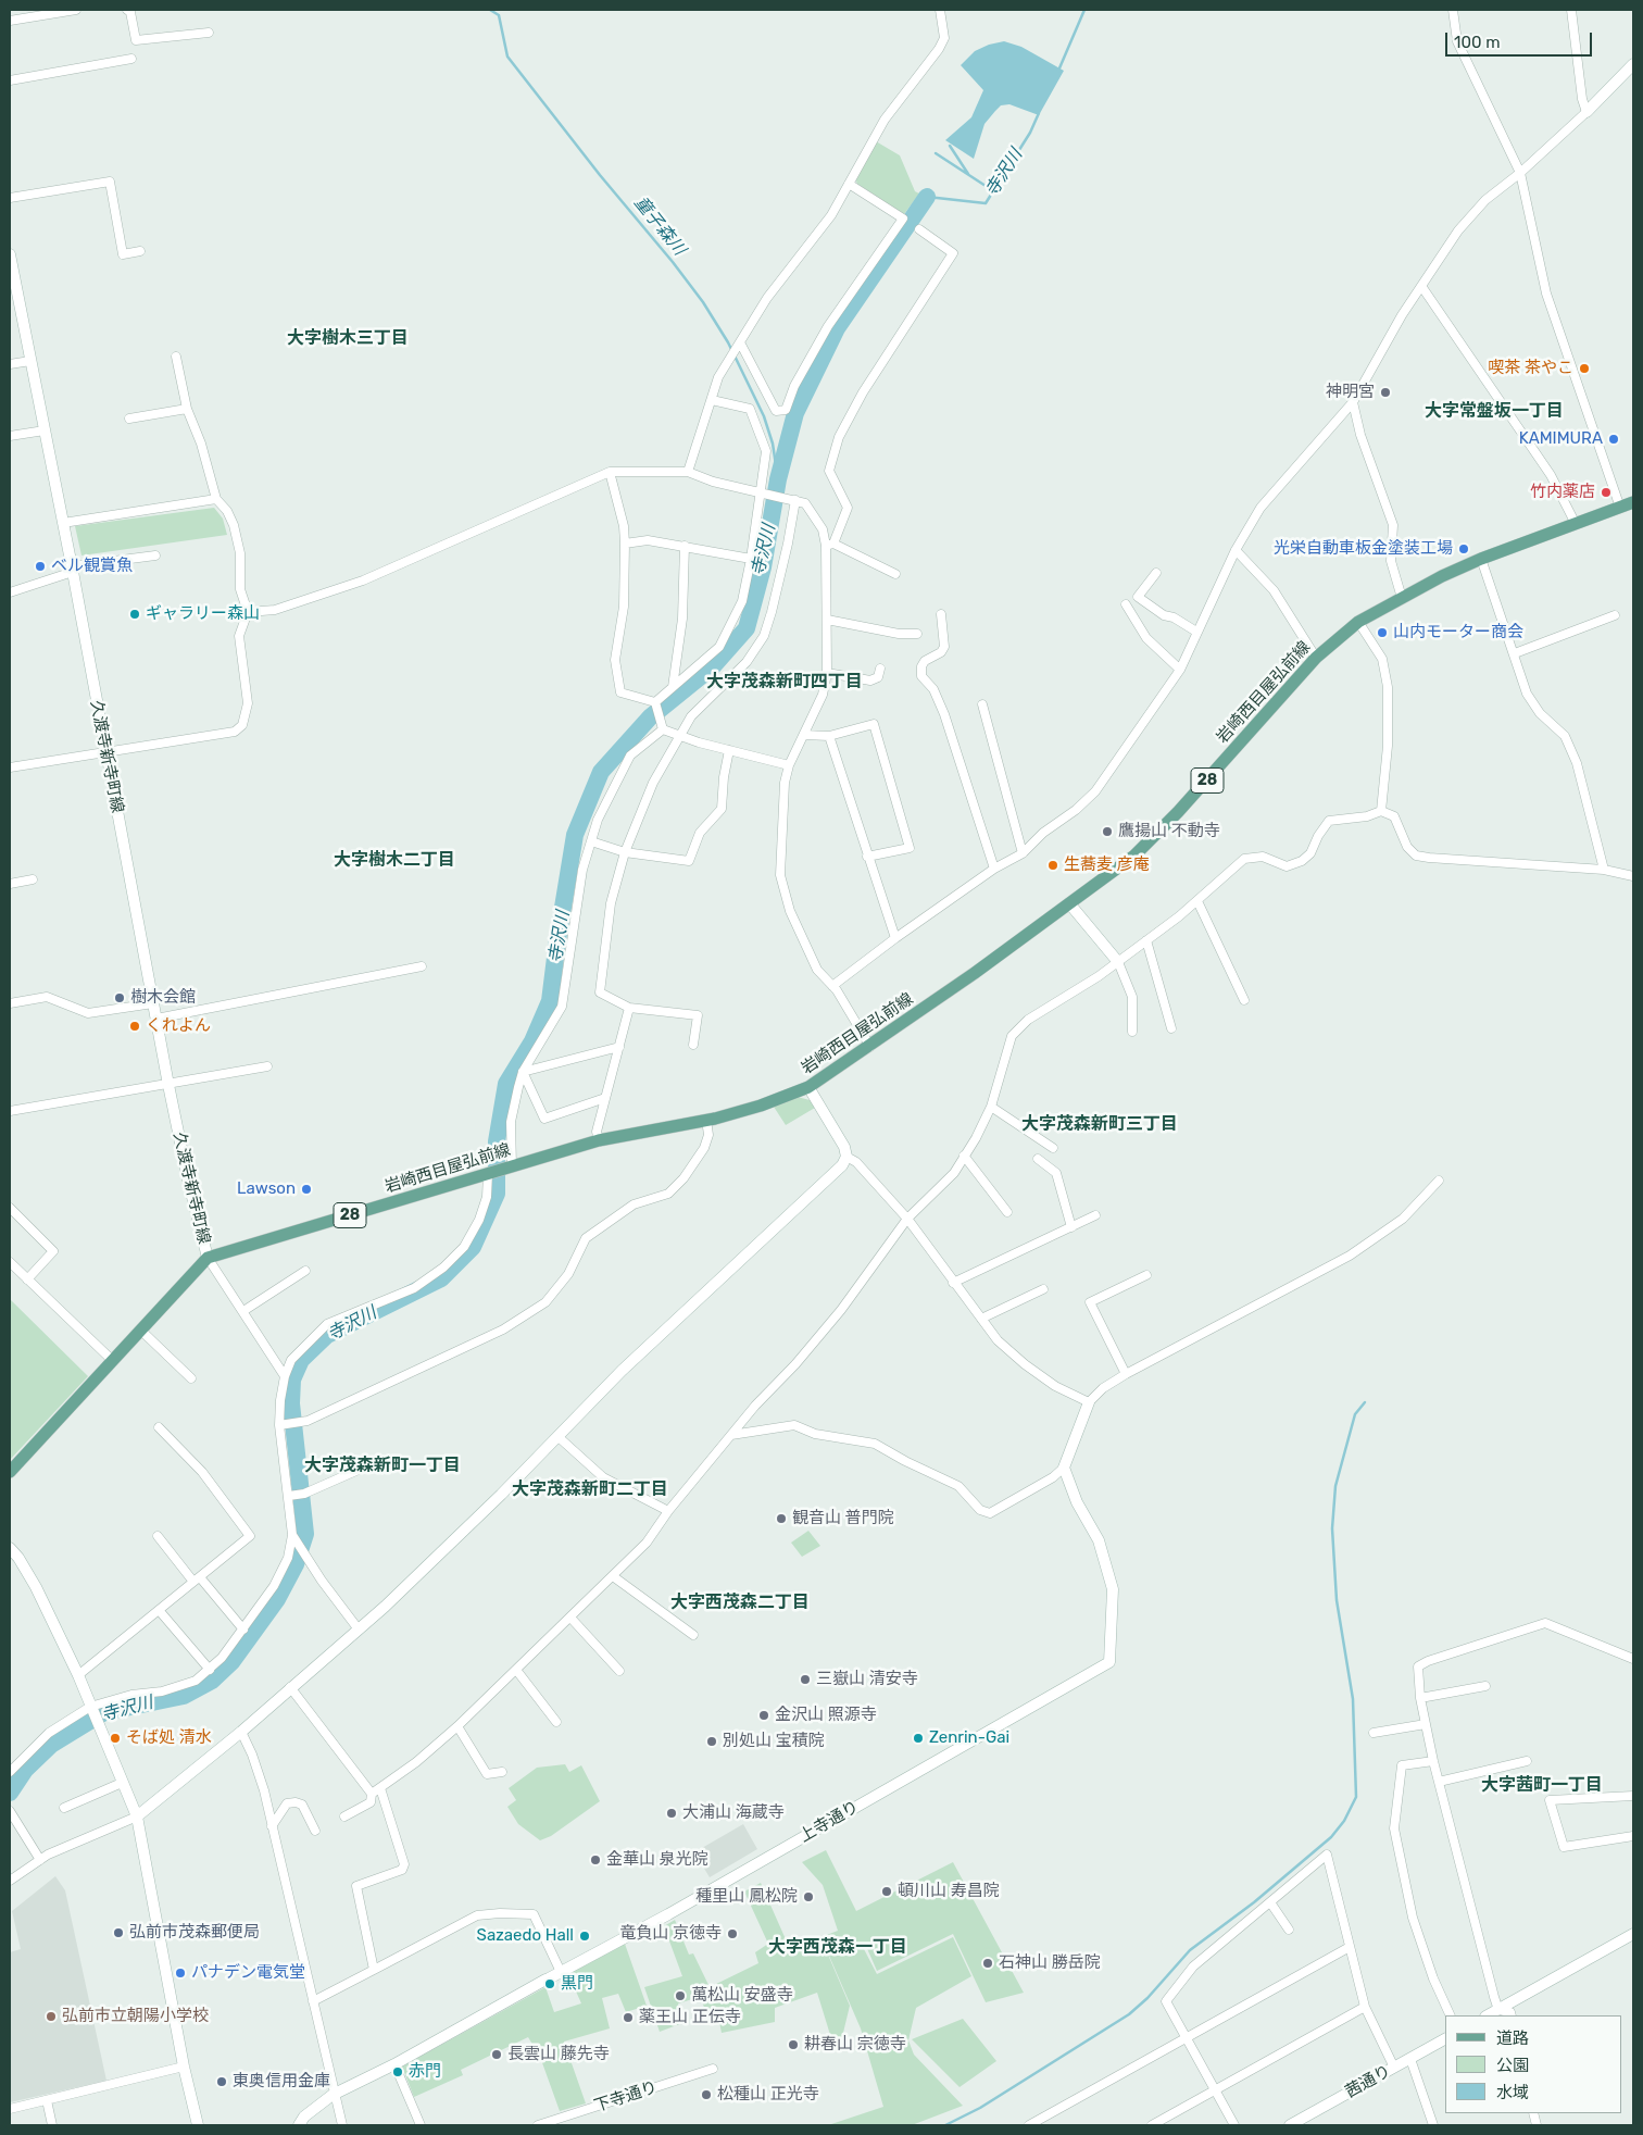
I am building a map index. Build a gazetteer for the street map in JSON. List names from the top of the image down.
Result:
{
  "streets": {
    "main road": ["岩崎西目屋弘前線", "28"],
    "street": [
      "久渡寺新寺町線",
      "上寺通り",
      "茜通り",
      "下寺通り"
    ]
  },
  "crossings": [
    ["岩崎西目屋弘前線", "久渡寺新寺町線"]
  ],
  "districts": [
    "大字樹木三丁目",
    "大字常盤坂一丁目",
    "大字茂森新町四丁目",
    "大字樹木二丁目",
    "大字茂森新町三丁目",
    "大字茂森新町一丁目",
    "大字茂森新町二丁目",
    "大字西茂森二丁目",
    "大字茜町一丁目",
    "大字西茂森一丁目"
  ],
  "water": ["寺沢川", "童子森川"],
  "places": [
    "喫茶 茶やこ",
    "神明宮",
    "KAMIMURA",
    "竹内薬店",
    "光栄自動車板金塗装工場",
    "ベル観賞魚",
    "ギャラリー森山",
    "山内モーター商会",
    "鷹揚山 不動寺",
    "生蕎麦 彦庵",
    "樹木会館",
    "くれよん",
    "Lawson",
    "観音山 普門院",
    "三嶽山 清安寺",
    "金沢山 照源寺",
    "そば処 清水",
    "Zenrin-Gai",
    "別処山 宝積院",
    "大浦山 海蔵寺",
    "金華山 泉光院",
    "頓川山 寿昌院",
    "種里山 鳳松院",
    "弘前市茂森郵便局",
    "竜負山 京徳寺",
    "Sazaedo Hall",
    "石神山 勝岳院",
    "パナデン電気堂",
    "黒門",
    "萬松山 安盛寺",
    "弘前市立朝陽小学校",
    "薬王山 正伝寺",
    "耕春山 宗徳寺",
    "長雲山 藤先寺",
    "赤門",
    "東奥信用金庫",
    "松種山 正光寺"
  ],
  "legend": ["道路", "公園", "水域"],
  "scale_bar": "100 m"
}
